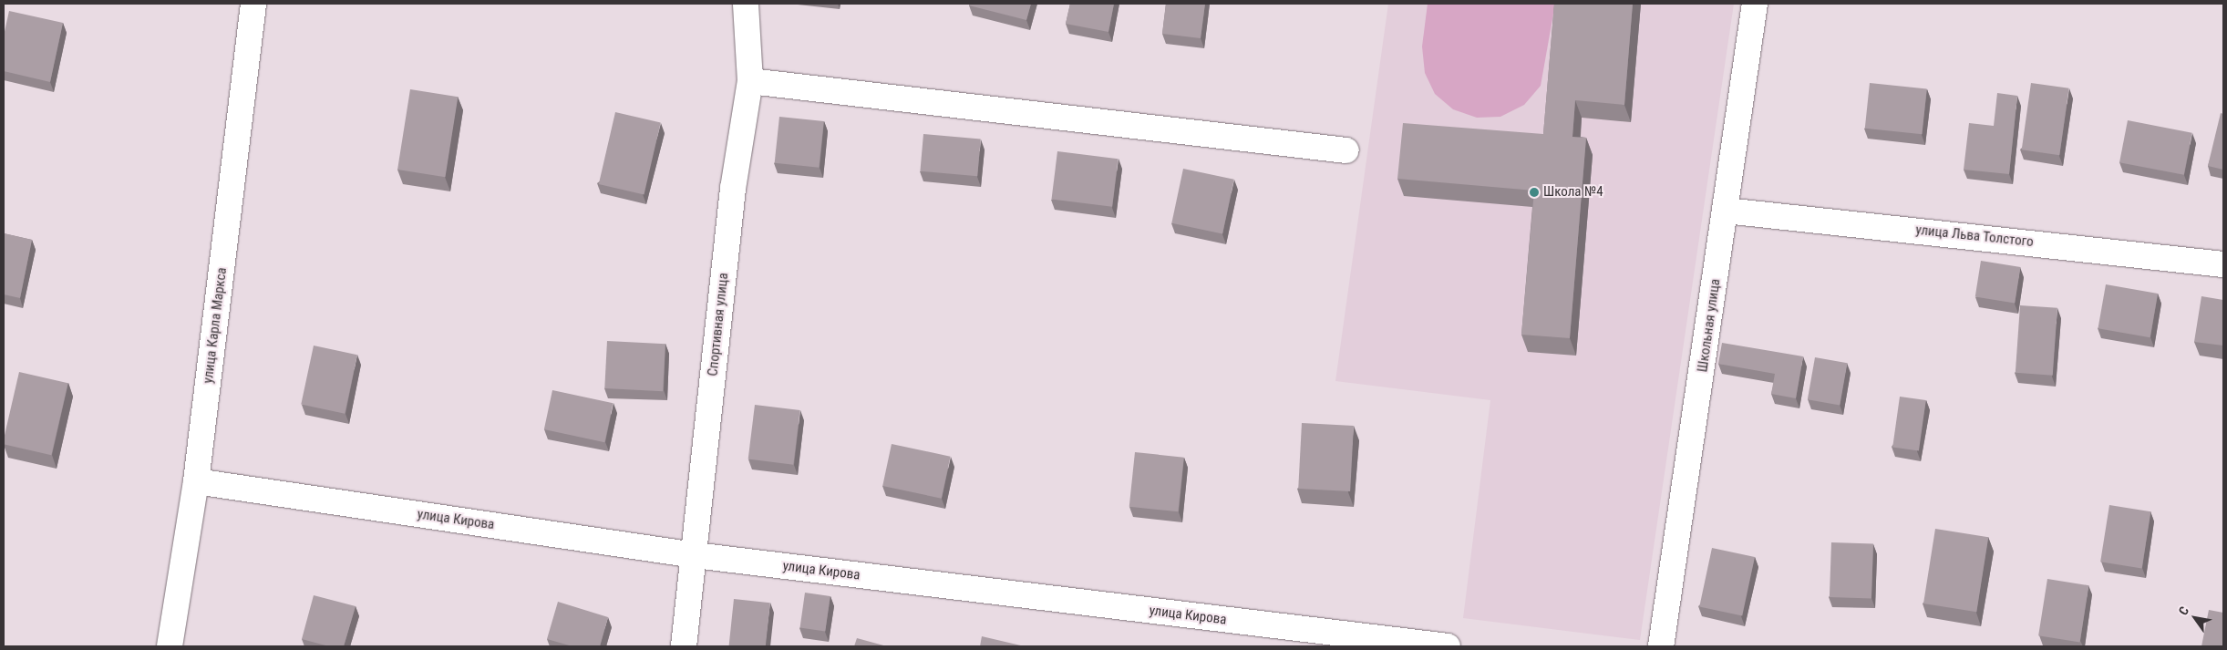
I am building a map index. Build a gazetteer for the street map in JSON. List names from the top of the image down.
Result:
{
  "streets": {
    "street": [
      "улица Льва Толстого",
      "Спортивная улица",
      "улица Карла Маркса",
      "Школьная улица",
      "улица Кирова"
    ]
  },
  "crossings": [
    ["улица Льва Толстого", "Школьная улица"],
    ["Спортивная улица", "улица Кирова"],
    ["улица Карла Маркса", "улица Кирова"]
  ],
  "places": ["Школа №4"],
  "north": "top left"
}
